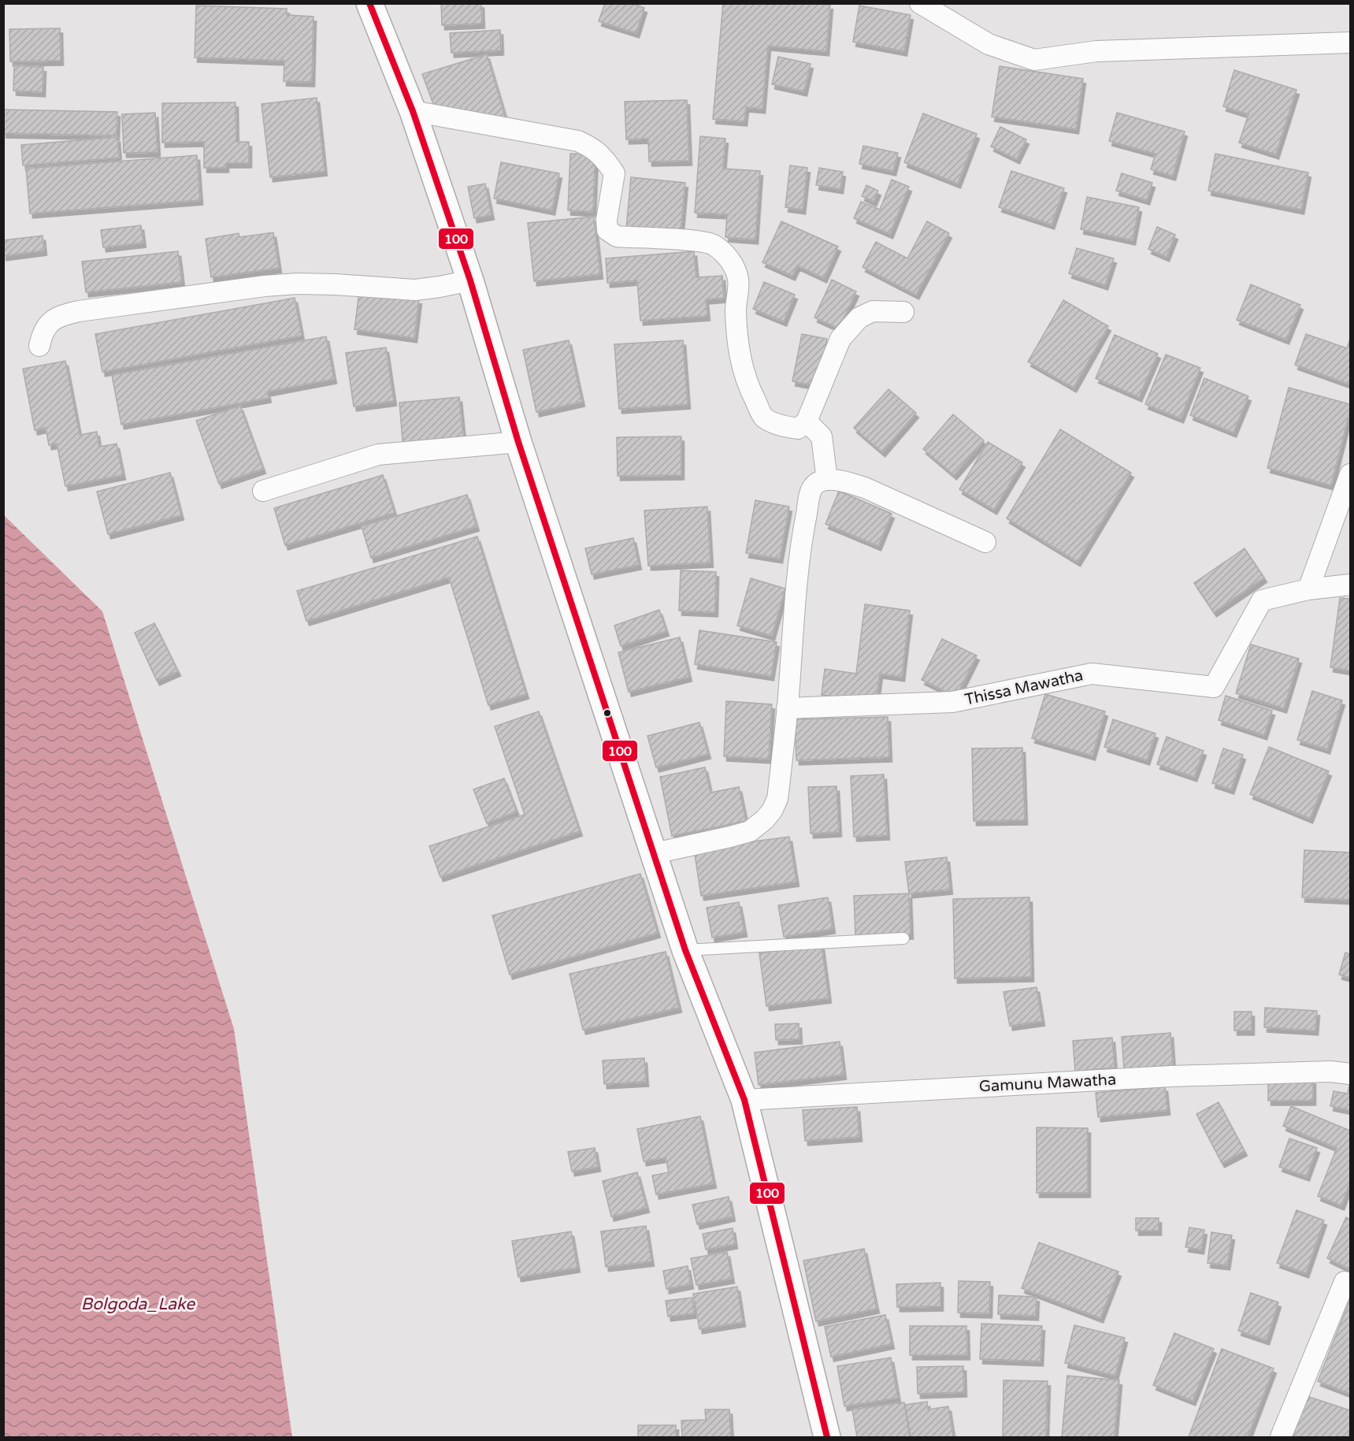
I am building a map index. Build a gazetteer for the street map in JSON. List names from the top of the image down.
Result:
{
  "streets": {
    "street": ["Thissa Mawatha", "Gamunu Mawatha"]
  },
  "water": ["Bolgoda_Lake"],
  "lines": ["transit line 100"]
}
